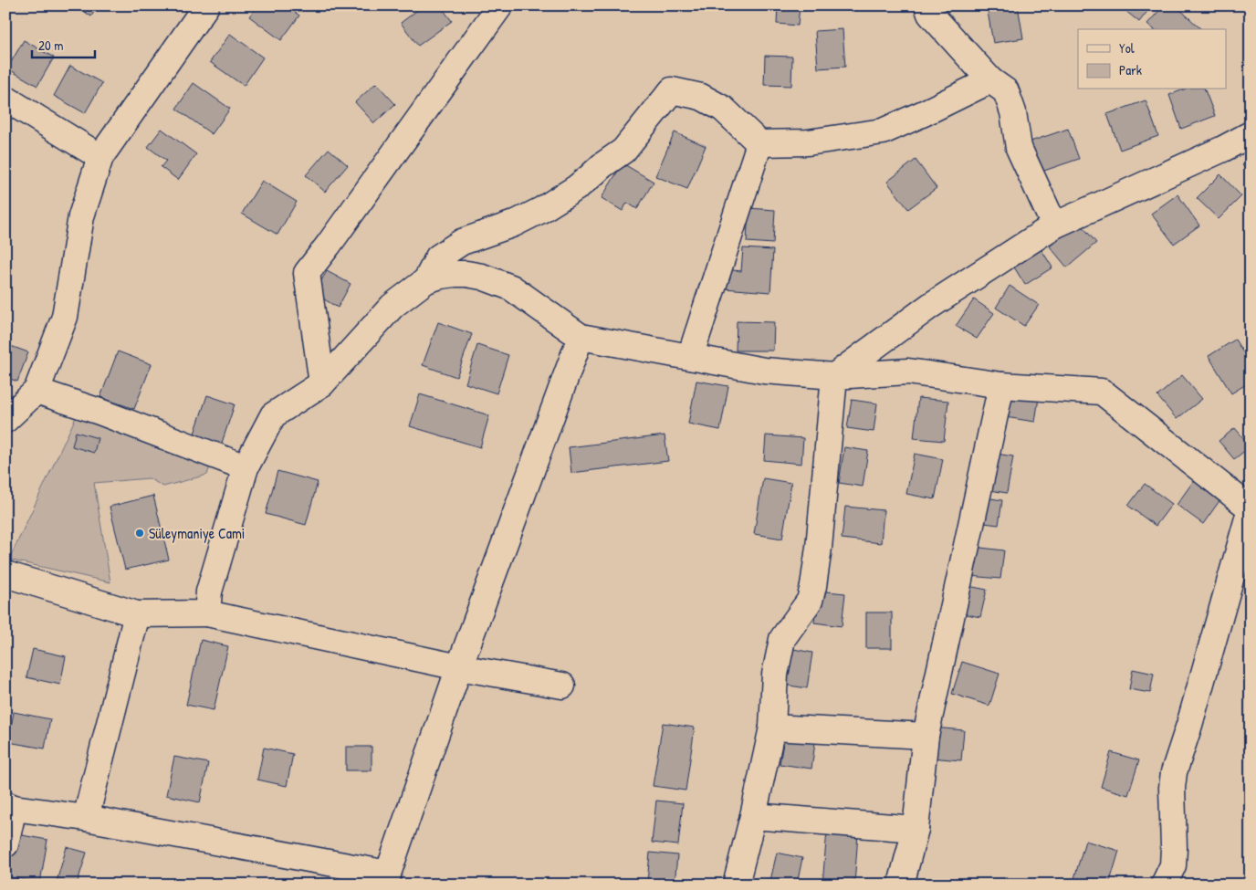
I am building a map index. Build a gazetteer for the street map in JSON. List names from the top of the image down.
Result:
{
  "places": ["Süleymaniye Cami"],
  "legend": ["Yol", "Park"],
  "scale_bar": "20 m"
}
